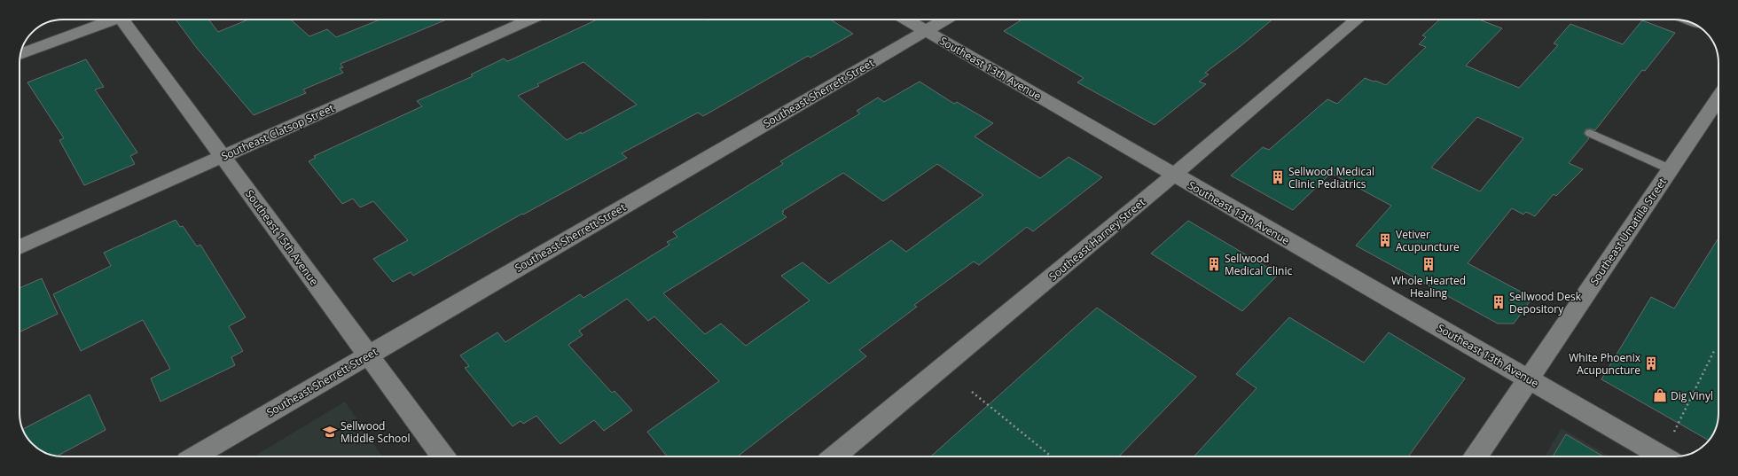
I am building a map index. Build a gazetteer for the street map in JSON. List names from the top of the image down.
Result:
{
  "streets": {
    "street": [
      "Southeast 13th Avenue",
      "Southeast Sherrett Street",
      "Southeast Clatsop Street",
      "Southeast Umatilla Street",
      "Southeast 15th Avenue",
      "Southeast Harney Street"
    ]
  },
  "crossings": [
    ["Southeast 13th Avenue", "Southeast Sherrett Street"],
    ["Southeast 13th Avenue", "Southeast Umatilla Street"],
    ["Southeast 13th Avenue", "Southeast Harney Street"],
    ["Southeast Sherrett Street", "Southeast 15th Avenue"],
    ["Southeast Clatsop Street", "Southeast 15th Avenue"]
  ],
  "places": {
    "building": [
      "Sellwood Medical Clinic Pediatrics",
      "Vetiver Acupuncture",
      "Sellwood Medical Clinic",
      "Whole Hearted Healing",
      "Sellwood Desk Depository",
      "White Phoenix Acupuncture"
    ],
    "shop": ["Dig Vinyl"],
    "school or university": ["Sellwood Middle School"]
  }
}
